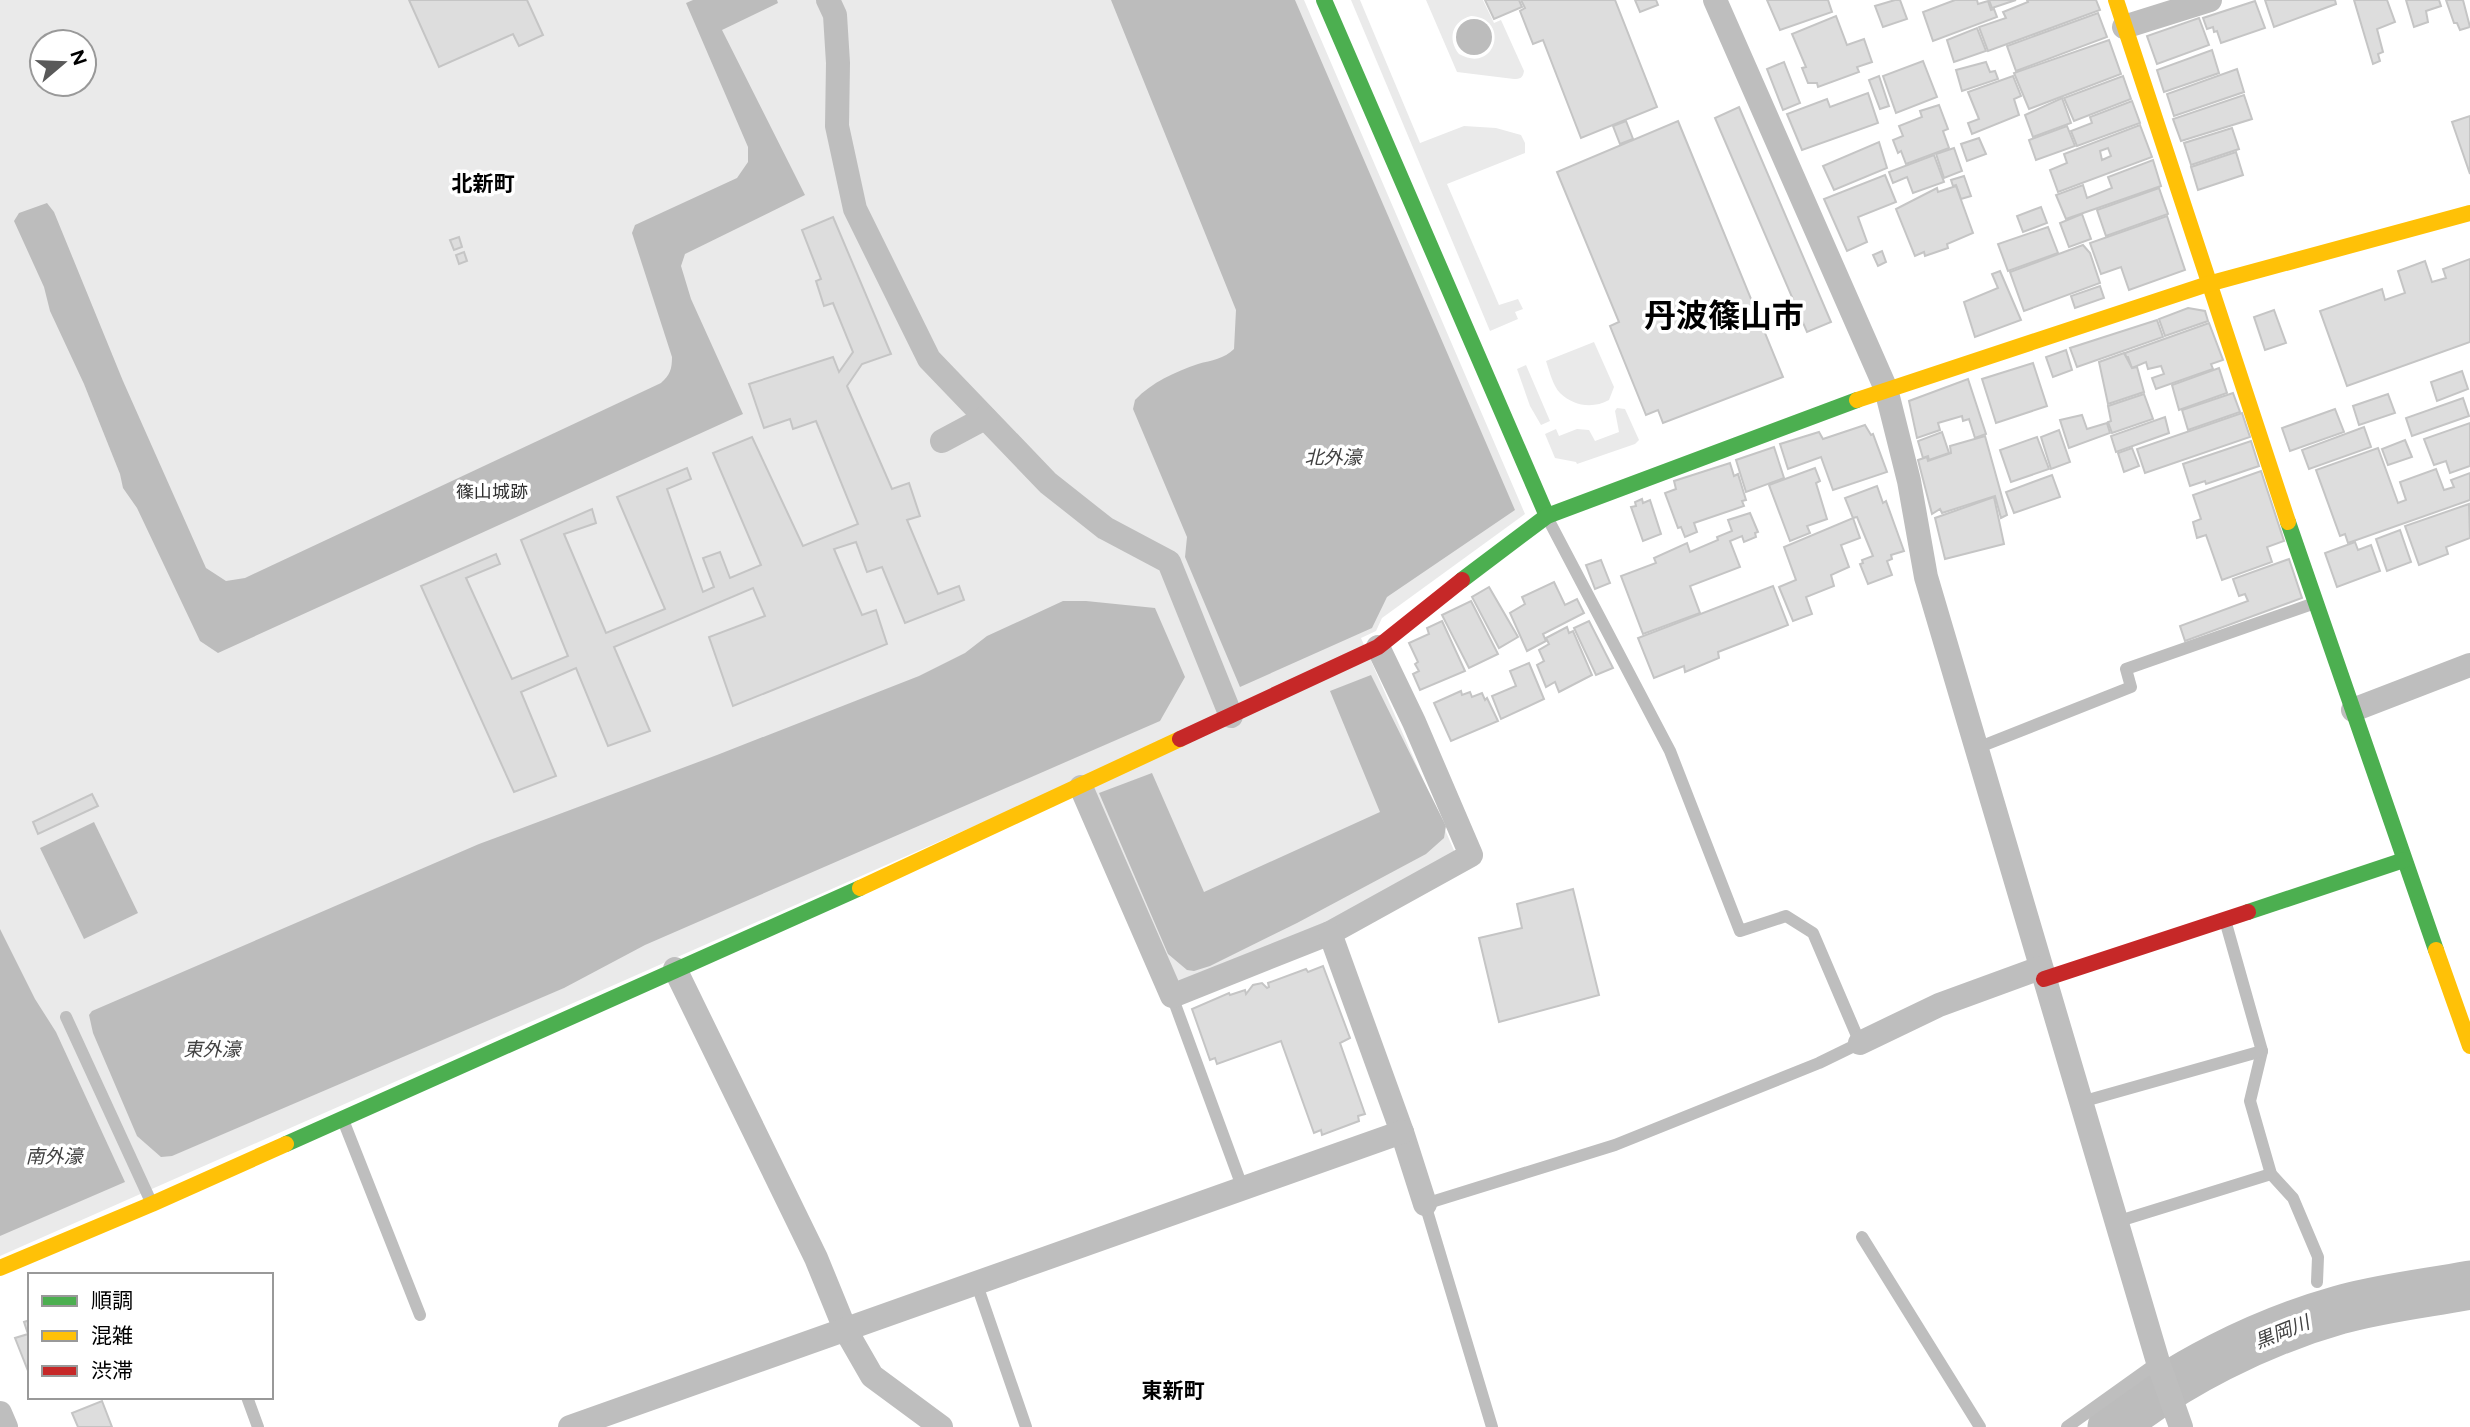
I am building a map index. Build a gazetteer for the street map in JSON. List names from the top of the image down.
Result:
{
  "districts": ["北新町", "丹波篠山市", "東新町"],
  "water": [
    "北外濠",
    "東外濠",
    "南外濠",
    "黒岡川"
  ],
  "parks": ["篠山城跡"],
  "legend": ["順調", "混雑", "渋滞"],
  "north": "right"
}
